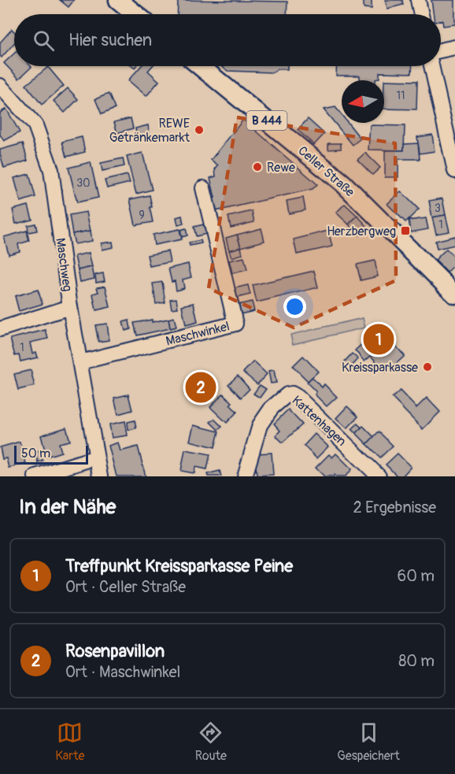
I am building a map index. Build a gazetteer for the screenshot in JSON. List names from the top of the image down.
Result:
{
  "streets": {
    "main road": ["B 444", "Celler Straße"],
    "street": ["Maschweg", "Maschwinkel", "Kattenhagen"]
  },
  "crossings": [
    ["Maschweg", "Maschwinkel"]
  ],
  "places": {
    "other": ["REWE Getränkemarkt", "Rewe", "Kreissparkasse"],
    "transit": ["Herzbergweg"]
  },
  "house_numbers": [
    "11",
    "30",
    "3",
    "9",
    "1",
    "1"
  ],
  "scale_bar": "50 m",
  "north": "left",
  "page": {
    "search": "Hier suchen",
    "pins": ["1", "2"],
    "scale": "50 m",
    "heading": ["In der Nähe", "2 Ergebnisse"],
    "list": [
      {
        "mark": "1",
        "name": "Treffpunkt Kreissparkasse Peine",
        "note": "Ort · Celler Straße",
        "value": "60 m"
      },
      {
        "mark": "2",
        "name": "Rosenpavillon",
        "note": "Ort · Maschwinkel",
        "value": "80 m"
      }
    ],
    "nav": ["Karte", "Route", "Gespeichert"]
  }
}
